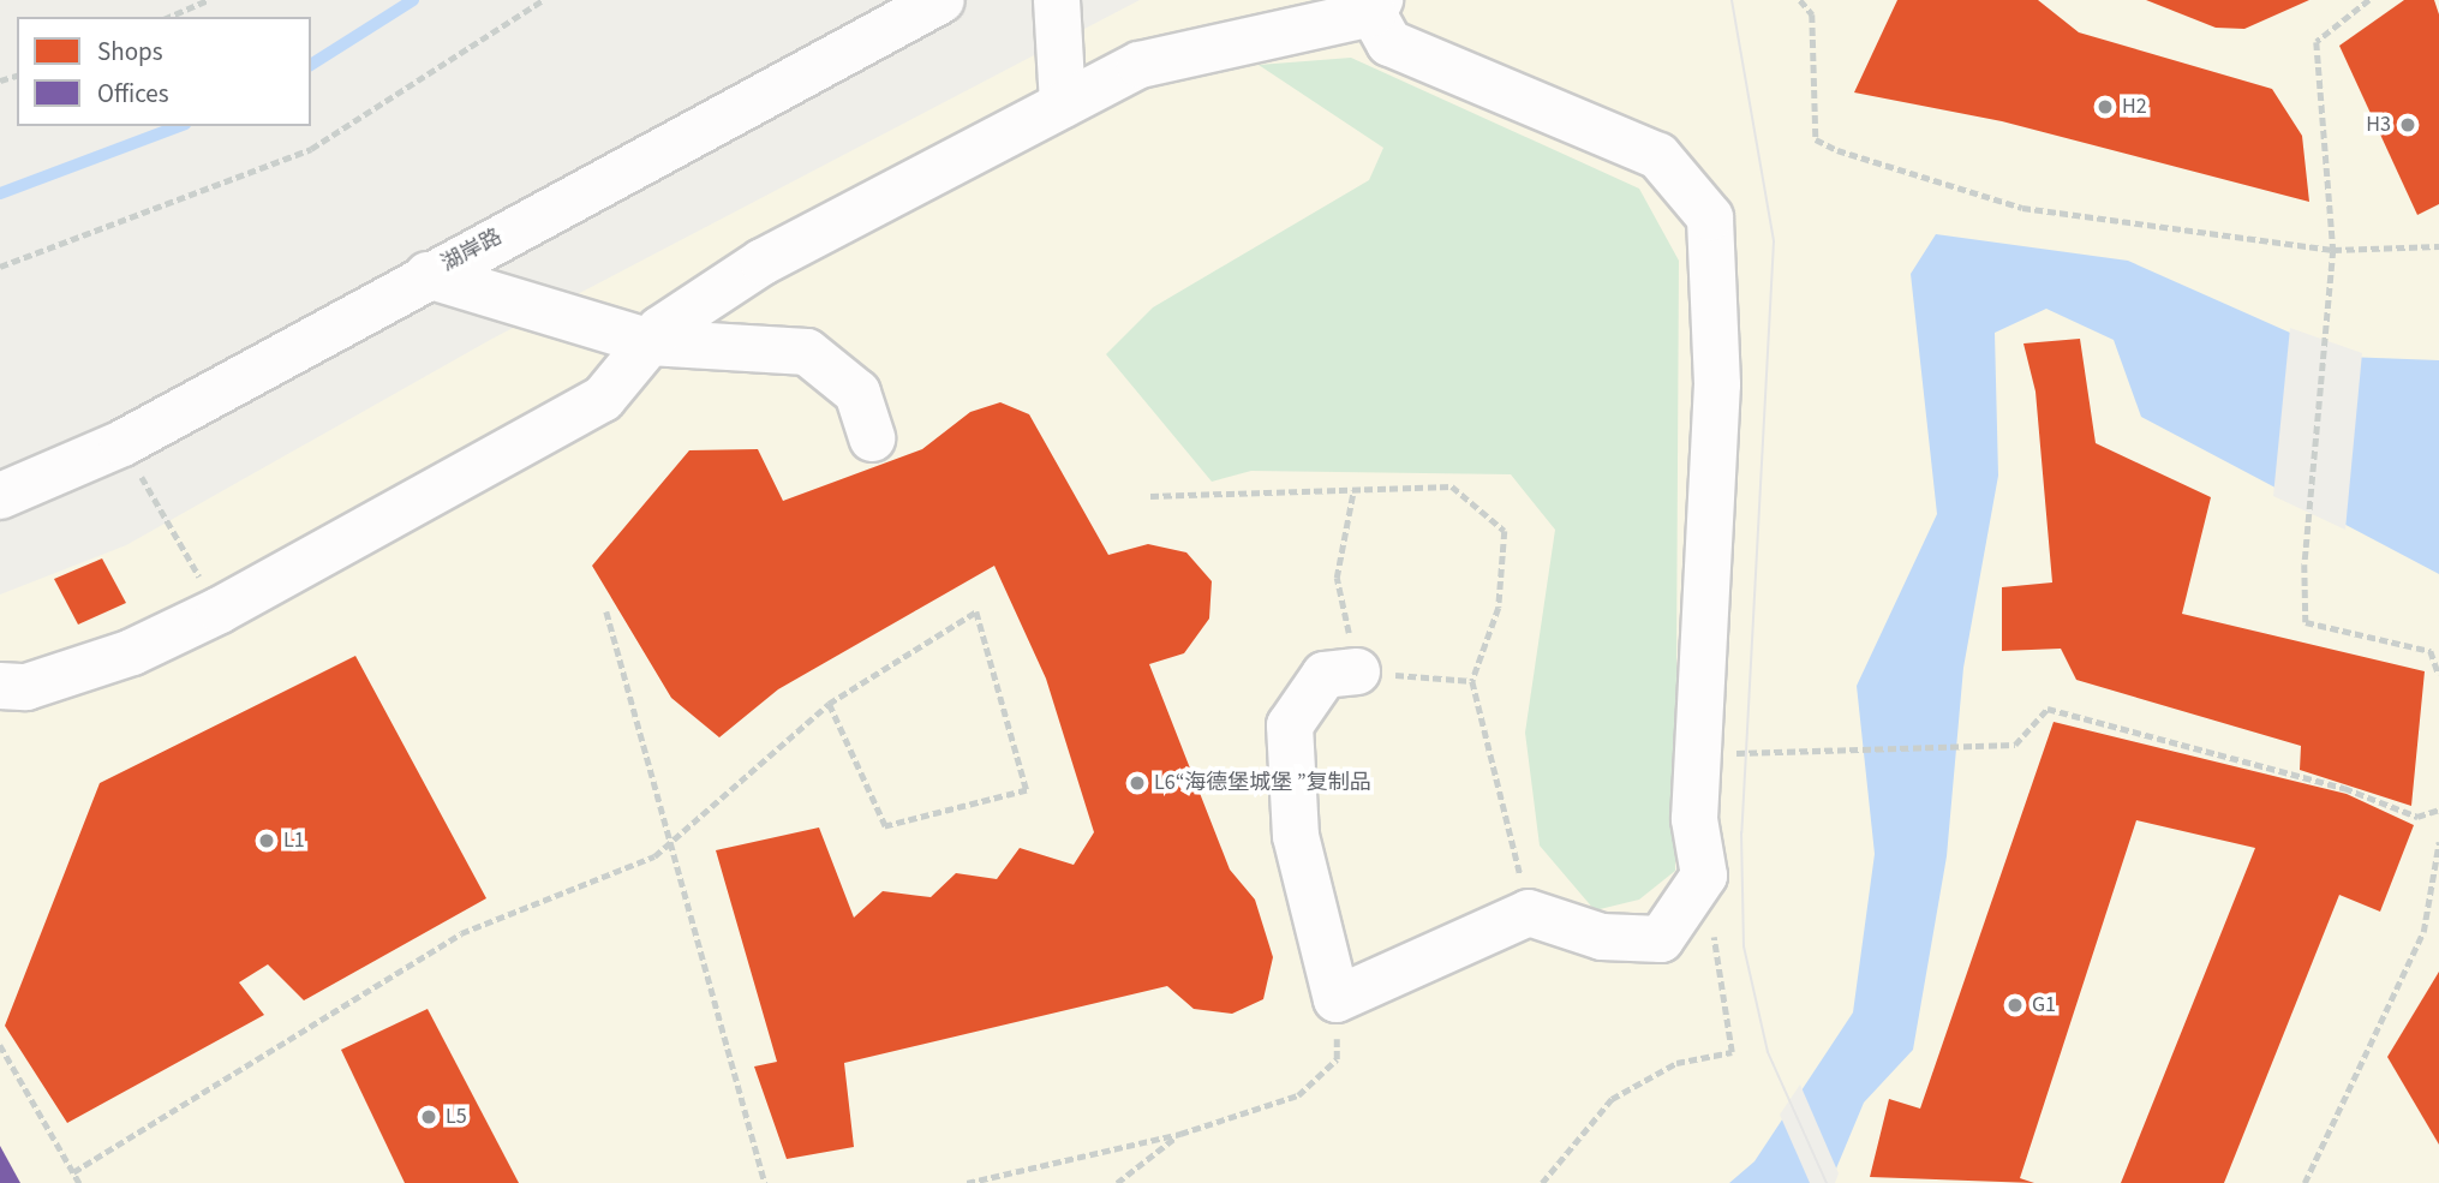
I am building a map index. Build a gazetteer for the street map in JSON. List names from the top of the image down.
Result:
{
  "streets": {
    "street": ["湖岸路"]
  },
  "places": [
    "H2",
    "H3",
    "L6“海德堡城堡 ”复制品",
    "L1",
    "G1",
    "L5"
  ],
  "legend": ["Shops", "Offices"]
}
